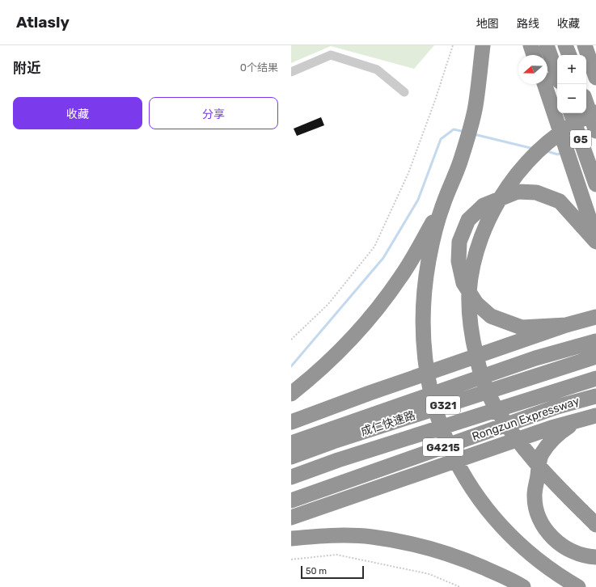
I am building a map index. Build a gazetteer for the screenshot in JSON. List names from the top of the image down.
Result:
{
  "streets": {
    "highway": [
      "G5",
      "G321",
      "Rongzun Expressway",
      "成仁快速路",
      "G4215"
    ]
  },
  "scale_bar": "50 m",
  "north": "left",
  "page": {
    "header": "Atlasly",
    "nav": ["地图", "路线", "收藏"],
    "heading": ["附近", "0个结果"],
    "map_buttons": ["+", "−"],
    "buttons": ["收藏", "分享"],
    "scale": "50 m"
  }
}
